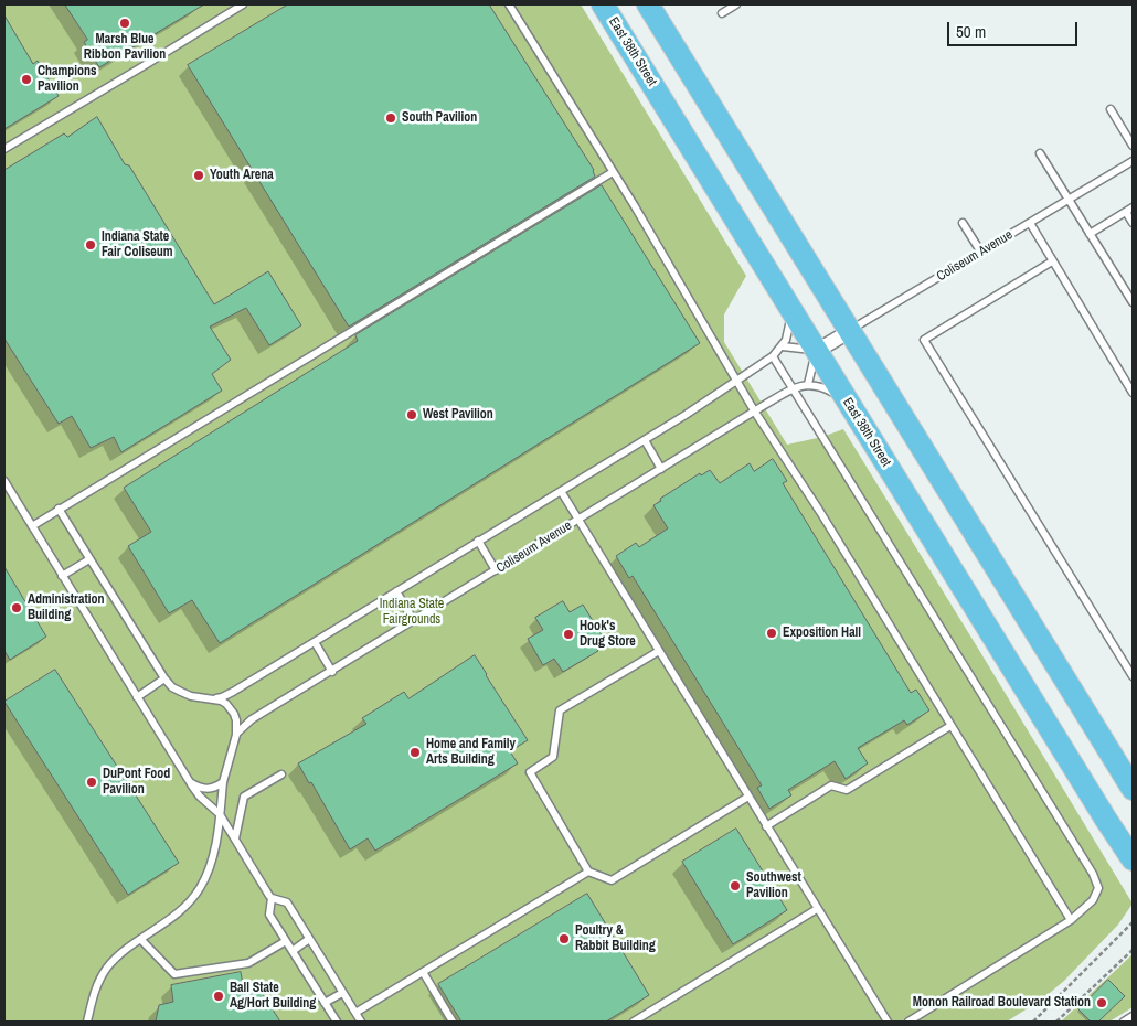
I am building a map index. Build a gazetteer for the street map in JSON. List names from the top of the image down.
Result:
{
  "streets": {
    "main road": ["East 38th Street"],
    "street": ["Coliseum Avenue"]
  },
  "crossings": [
    ["East 38th Street", "Coliseum Avenue"]
  ],
  "parks": ["Indiana State Fairgrounds"],
  "places": [
    "Marsh Blue Ribbon Pavilion",
    "Champions Pavilion",
    "South Pavilion",
    "Youth Arena",
    "Indiana State Fair Coliseum",
    "West Pavilion",
    "Administration Building",
    "Exposition Hall",
    "Hook's Drug Store",
    "Home and Family Arts Building",
    "DuPont Food Pavilion",
    "Southwest Pavilion",
    "Poultry & Rabbit Building",
    "Ball State Ag/Hort Building",
    "Monon Railroad Boulevard Station"
  ],
  "scale_bar": "50 m"
}
